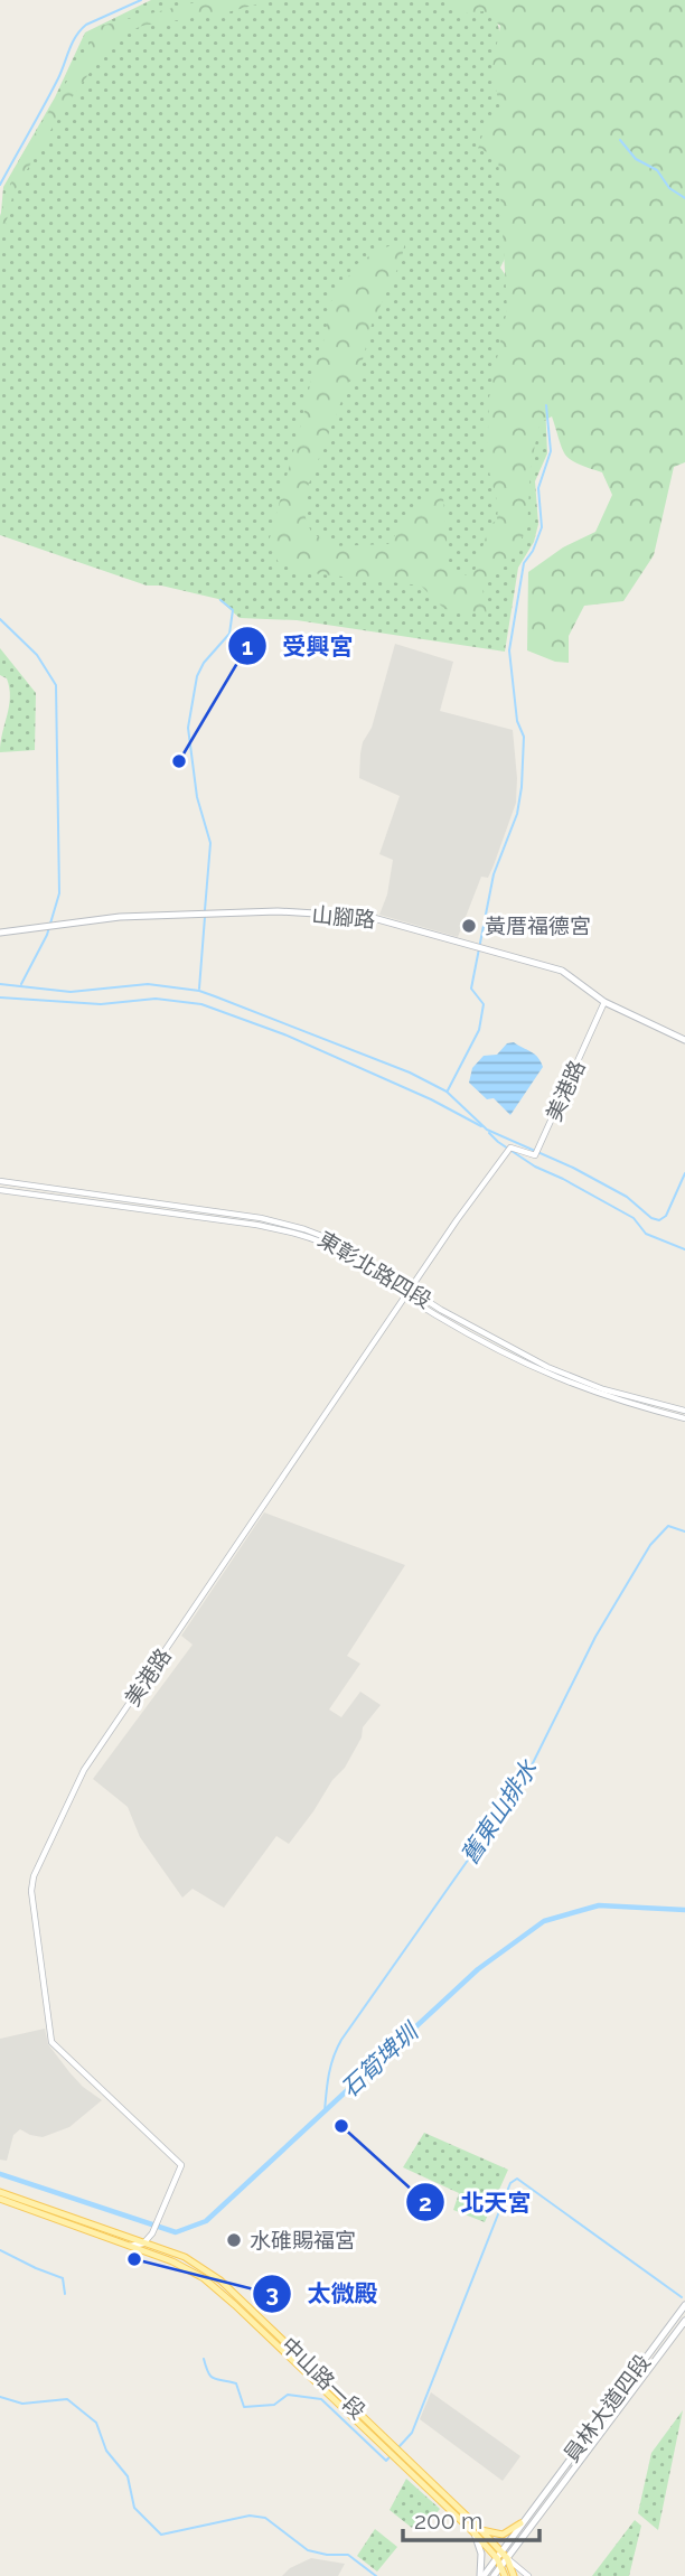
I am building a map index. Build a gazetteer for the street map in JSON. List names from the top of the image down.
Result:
{
  "streets": {
    "main road": ["山腳路", "中山路一段", "員林大道四段"],
    "street": ["美港路", "東彰北路四段"]
  },
  "crossings": [
    ["山腳路", "美港路"],
    ["美港路", "東彰北路四段"],
    ["美港路", "中山路一段"]
  ],
  "water": ["舊東山排水", "石筍埤圳"],
  "places": [
    "受興宮",
    "黃厝福德宮",
    "北天宮",
    "水碓賜福宮",
    "太微殿"
  ],
  "scale_bar": "200 m"
}
